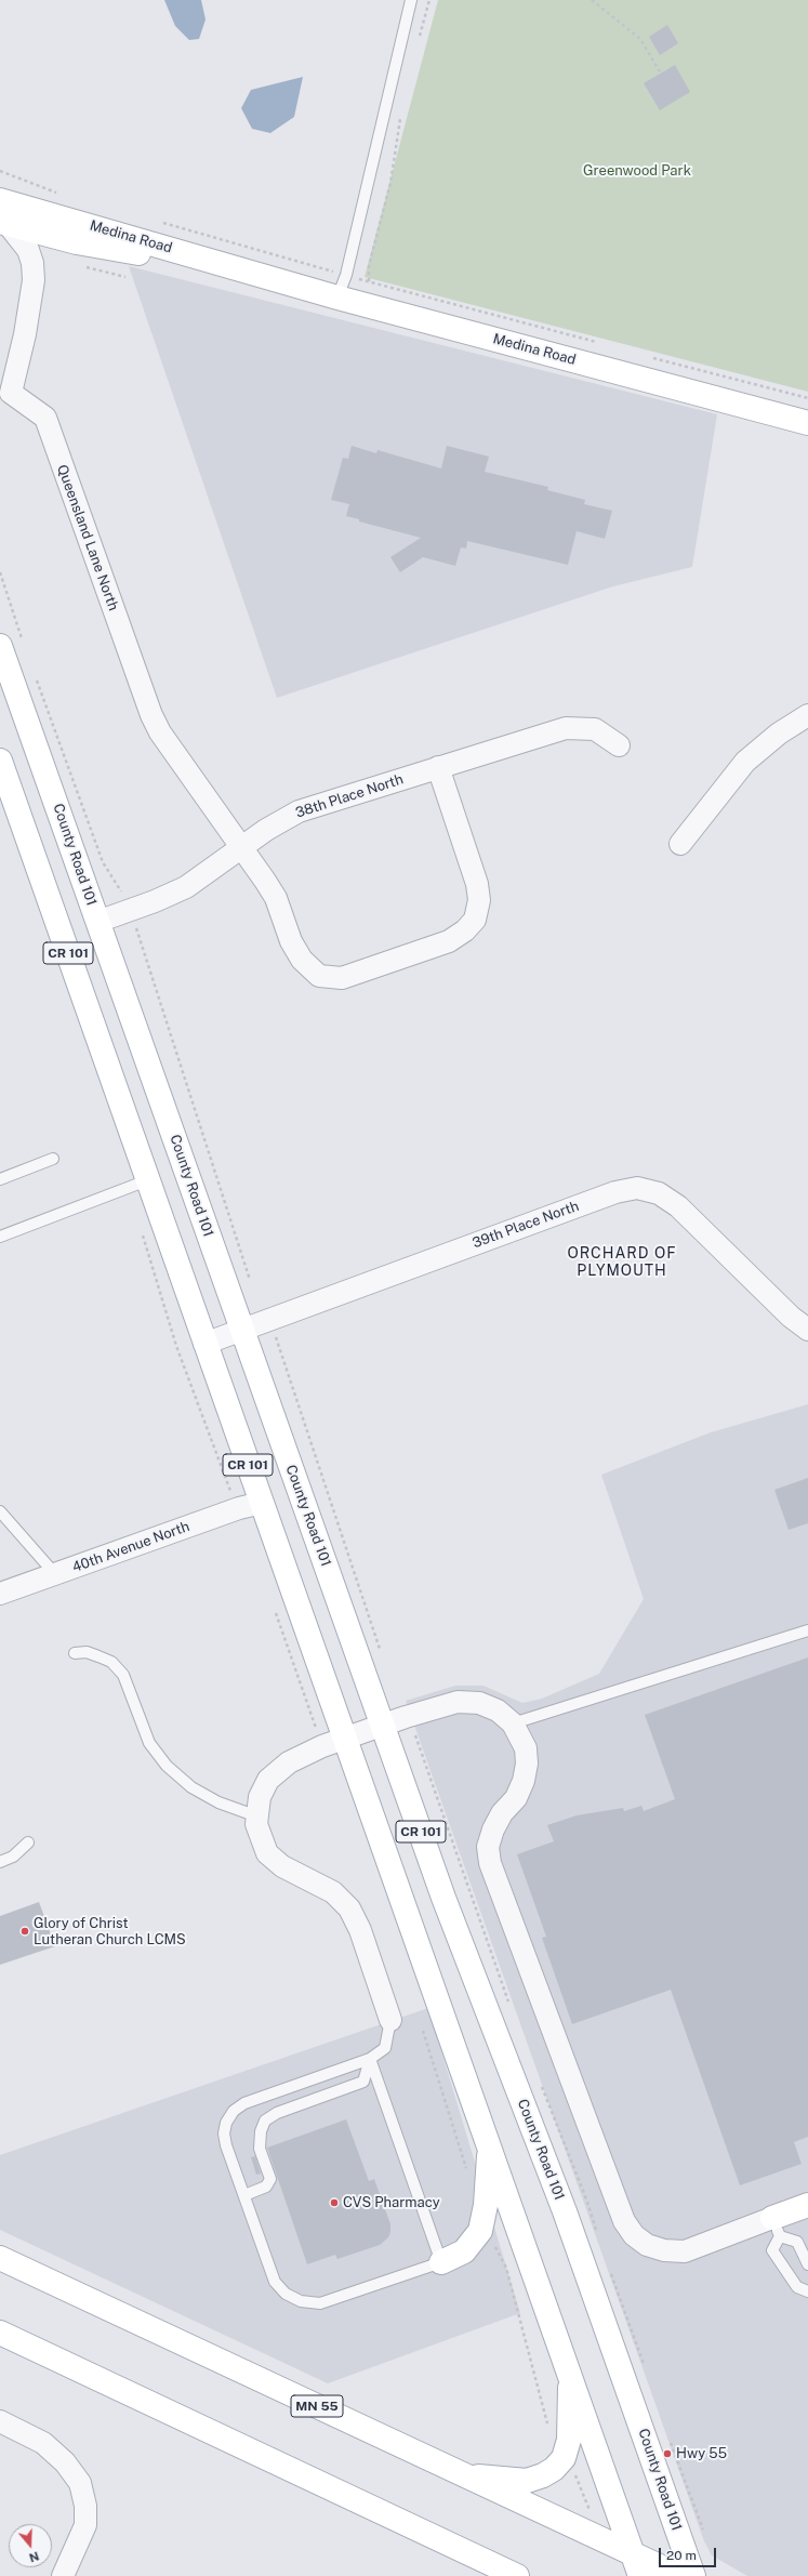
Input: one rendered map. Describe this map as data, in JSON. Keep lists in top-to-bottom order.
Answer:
{
  "streets": {
    "main road": [
      "Medina Road",
      "County Road 101",
      "CR 101",
      "MN 55"
    ],
    "street": [
      "Queensland Lane North",
      "38th Place North",
      "39th Place North",
      "40th Avenue North"
    ]
  },
  "crossings": [
    ["Medina Road", "Queensland Lane North"],
    ["Queensland Lane North", "38th Place North"],
    ["38th Place North", "County Road 101"],
    ["County Road 101", "39th Place North"],
    ["CR 101", "39th Place North"],
    ["CR 101", "40th Avenue North"],
    ["CR 101", "MN 55"]
  ],
  "districts": ["ORCHARD OF PLYMOUTH"],
  "parks": ["Greenwood Park"],
  "places": ["Glory of Christ Lutheran Church LCMS", "CVS Pharmacy", "Hwy 55"],
  "scale_bar": "20 m",
  "north": "bottom"
}
